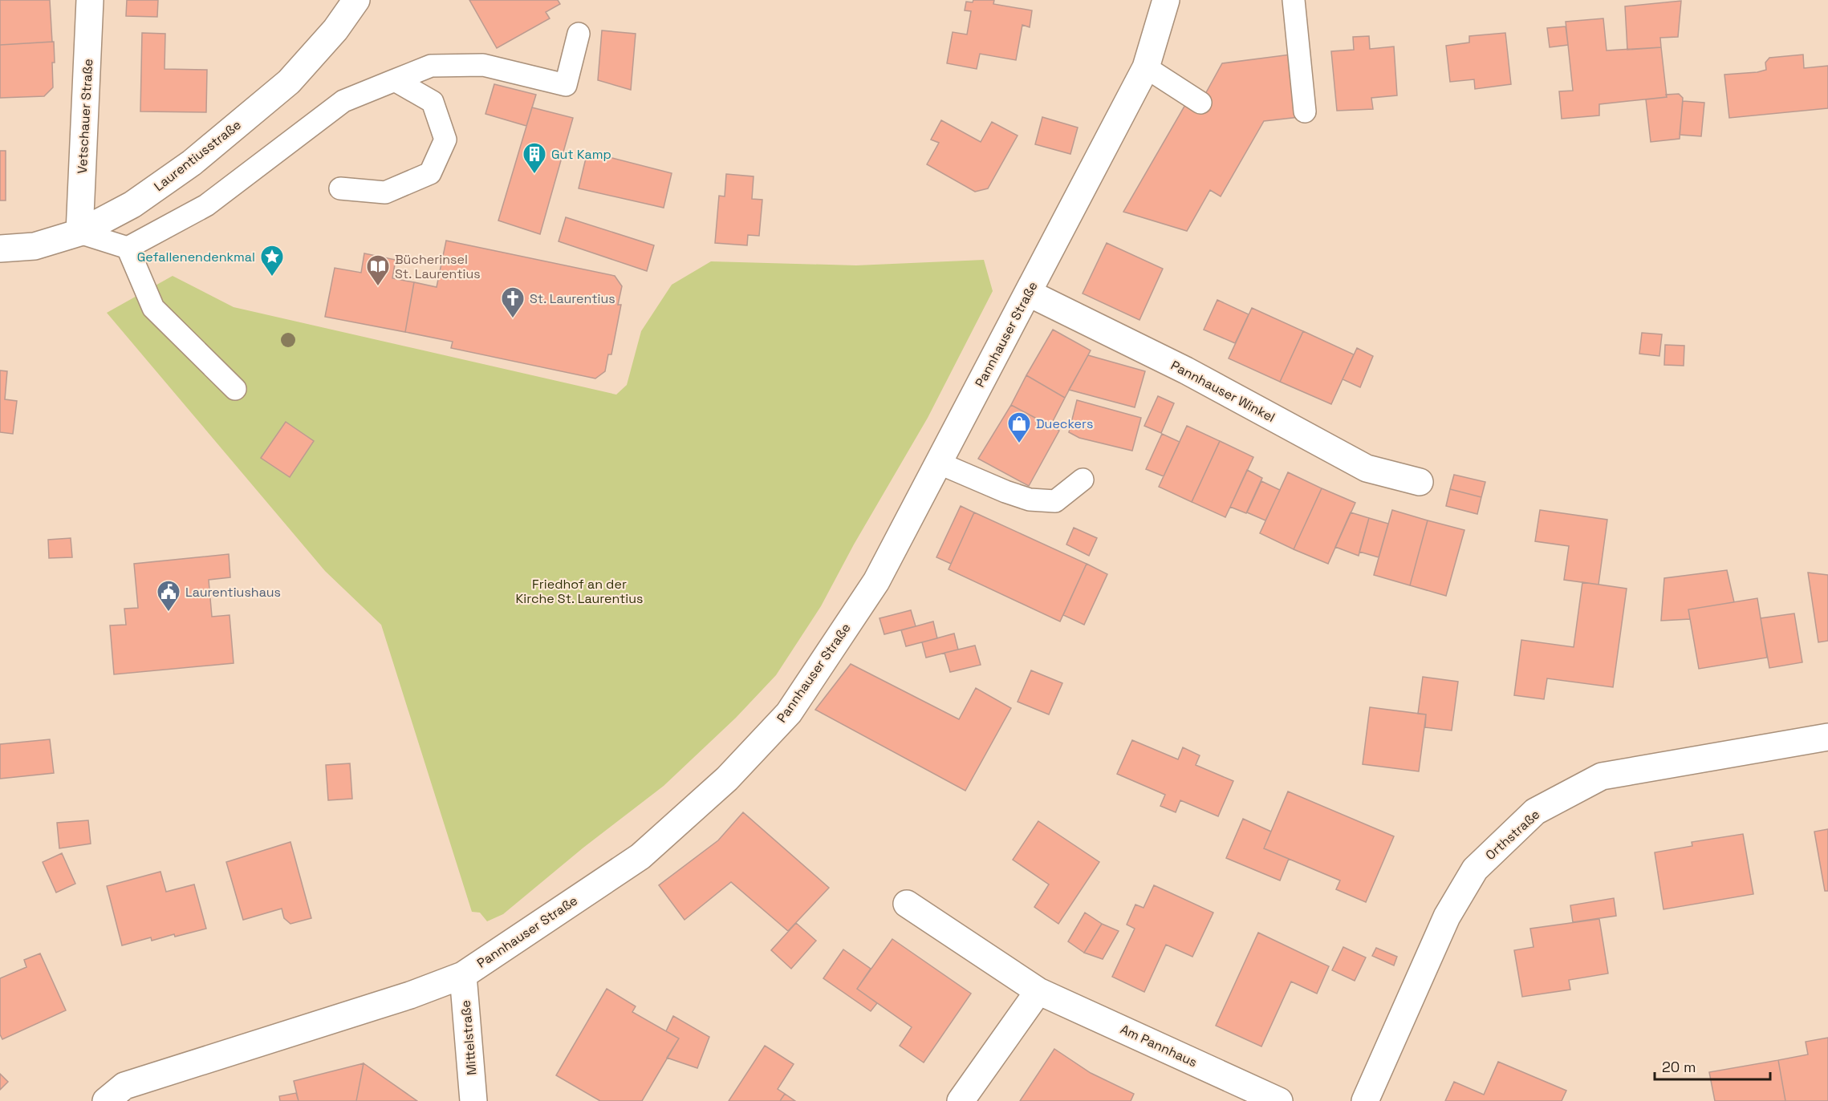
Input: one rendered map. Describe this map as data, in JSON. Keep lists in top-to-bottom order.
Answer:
{
  "streets": {
    "street": [
      "Vetschauer Straße",
      "Laurentiusstraße",
      "Pannhauser Straße",
      "Pannhauser Winkel",
      "Orthstraße",
      "Mittelstraße",
      "Am Pannhaus"
    ]
  },
  "crossings": [
    ["Vetschauer Straße", "Laurentiusstraße"],
    ["Pannhauser Straße", "Pannhauser Winkel"],
    ["Pannhauser Straße", "Mittelstraße"]
  ],
  "parks": ["Friedhof an der Kirche St. Laurentius"],
  "places": {
    "building": ["Gut Kamp"],
    "place": ["Gefallenendenkmal"],
    "library": ["Bücherinsel St. Laurentius"],
    "church": ["St. Laurentius"],
    "shop": ["Dueckers"],
    "public building": ["Laurentiushaus"]
  },
  "scale_bar": "20 m"
}
